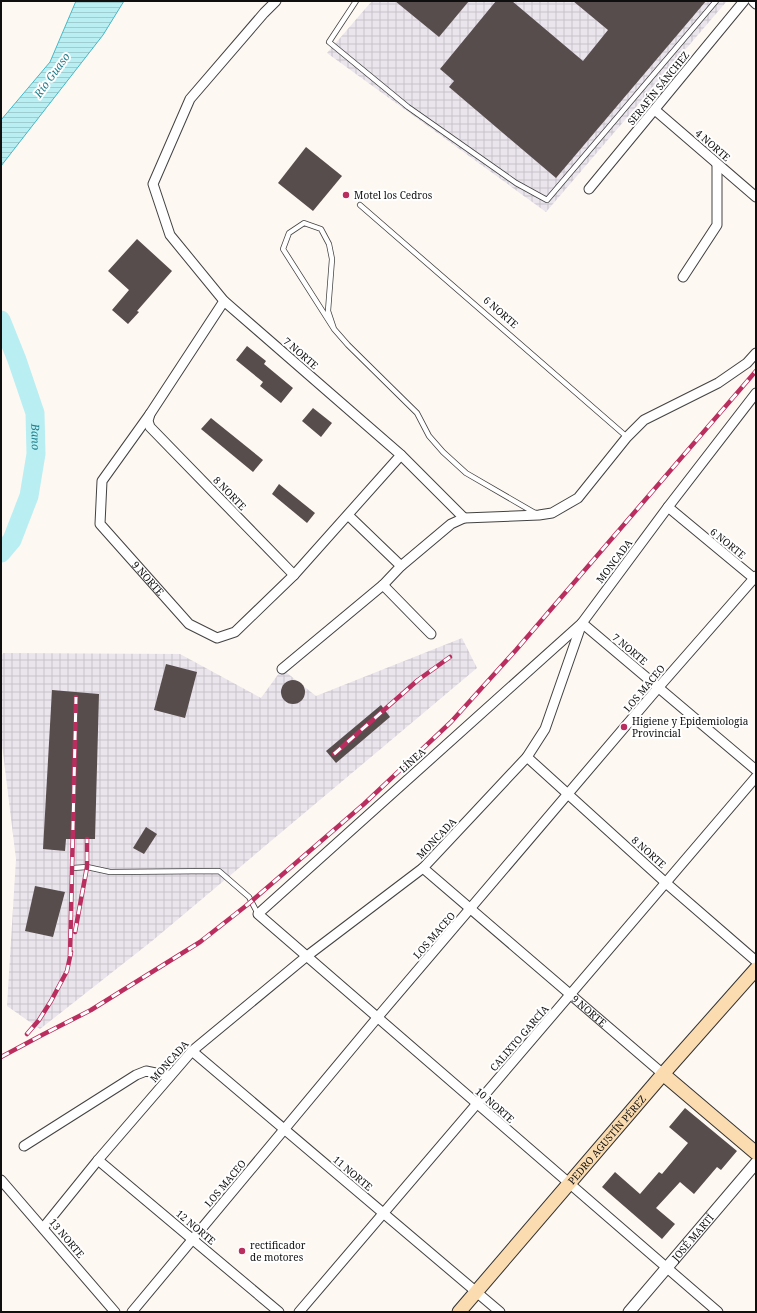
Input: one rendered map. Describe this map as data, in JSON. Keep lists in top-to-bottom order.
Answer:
{
  "streets": {
    "main road": ["9 NORTE", "PEDRO AGUSTÍN PÉREZ"],
    "street": [
      "SERAFÍN SÁNCHEZ",
      "4 NORTE",
      "6 NORTE",
      "7 NORTE",
      "8 NORTE",
      "MONCADA",
      "LOS MACEO",
      "LÍNEA",
      "CALIXTO GARCÍA",
      "10 NORTE",
      "11 NORTE",
      "12 NORTE",
      "13 NORTE",
      "JOSÉ MARTÍ"
    ]
  },
  "crossings": [
    ["SERAFÍN SÁNCHEZ", "4 NORTE"],
    ["6 NORTE", "MONCADA"],
    ["6 NORTE", "LOS MACEO"],
    ["7 NORTE", "MONCADA"],
    ["7 NORTE", "9 NORTE"],
    ["7 NORTE", "LOS MACEO"],
    ["7 NORTE", "LÍNEA"],
    ["8 NORTE", "MONCADA"],
    ["8 NORTE", "9 NORTE"],
    ["8 NORTE", "LOS MACEO"],
    ["8 NORTE", "CALIXTO GARCÍA"],
    ["MONCADA", "9 NORTE"],
    ["MONCADA", "LÍNEA"],
    ["MONCADA", "10 NORTE"],
    ["MONCADA", "11 NORTE"],
    ["MONCADA", "12 NORTE"],
    ["MONCADA", "13 NORTE"],
    ["9 NORTE", "LOS MACEO"],
    ["9 NORTE", "CALIXTO GARCÍA"],
    ["9 NORTE", "PEDRO AGUSTÍN PÉREZ"],
    ["LOS MACEO", "10 NORTE"],
    ["LOS MACEO", "11 NORTE"],
    ["LOS MACEO", "12 NORTE"],
    ["LÍNEA", "10 NORTE"],
    ["CALIXTO GARCÍA", "10 NORTE"],
    ["CALIXTO GARCÍA", "11 NORTE"],
    ["10 NORTE", "PEDRO AGUSTÍN PÉREZ"],
    ["10 NORTE", "JOSÉ MARTÍ"],
    ["PEDRO AGUSTÍN PÉREZ", "11 NORTE"]
  ],
  "water": ["Río Guaso", "Bano"],
  "places": ["Motel los Cedros", "Higiene y Epidemiologia Provincial", "rectificador de motores"]
}
